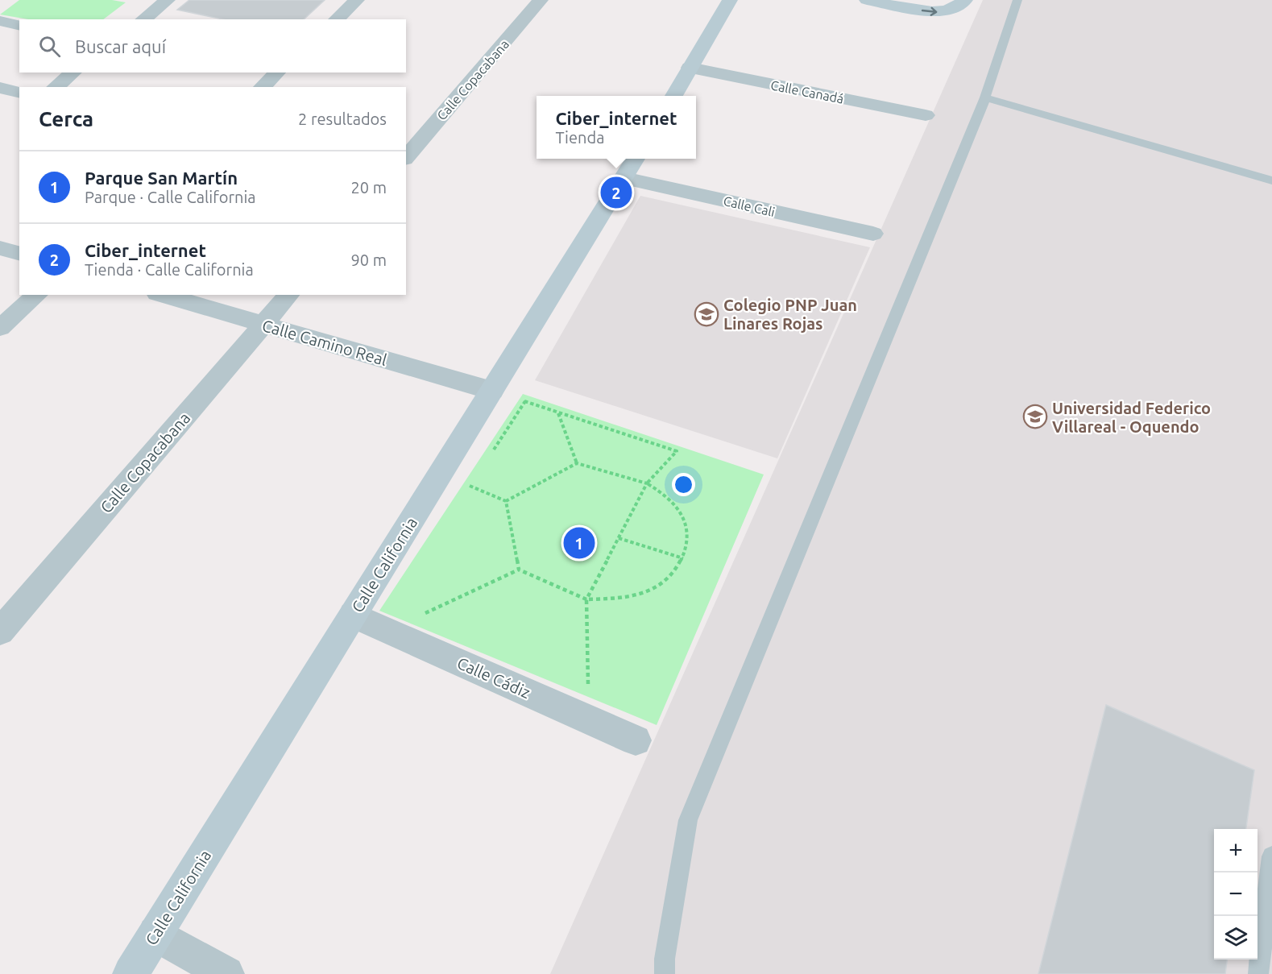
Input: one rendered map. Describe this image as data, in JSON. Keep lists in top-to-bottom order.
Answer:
{
  "streets": {
    "street": [
      "Calle Copacabana",
      "Calle Canadá",
      "Calle Cali",
      "Calle Camino Real",
      "Calle California",
      "Calle Cádiz"
    ]
  },
  "crossings": [
    ["Calle Copacabana", "Calle Camino Real"],
    ["Calle Cali", "Calle California"],
    ["Calle Camino Real", "Calle California"],
    ["Calle California", "Calle Cádiz"]
  ],
  "places": {
    "school or university": ["Colegio PNP Juan Linares Rojas", "Universidad Federico Villareal - Oquendo"]
  },
  "page": {
    "search": "Buscar aquí",
    "heading": ["Cerca", "2 resultados"],
    "popup": ["Ciber_internet", "Tienda"],
    "list": [
      {
        "mark": "1",
        "name": "Parque San Martín",
        "note": "Parque · Calle California",
        "value": "20 m"
      },
      {
        "mark": "2",
        "name": "Ciber_internet",
        "note": "Tienda · Calle California",
        "value": "90 m"
      }
    ],
    "pins": ["2", "1"],
    "map_buttons": ["+", "−"]
  }
}
